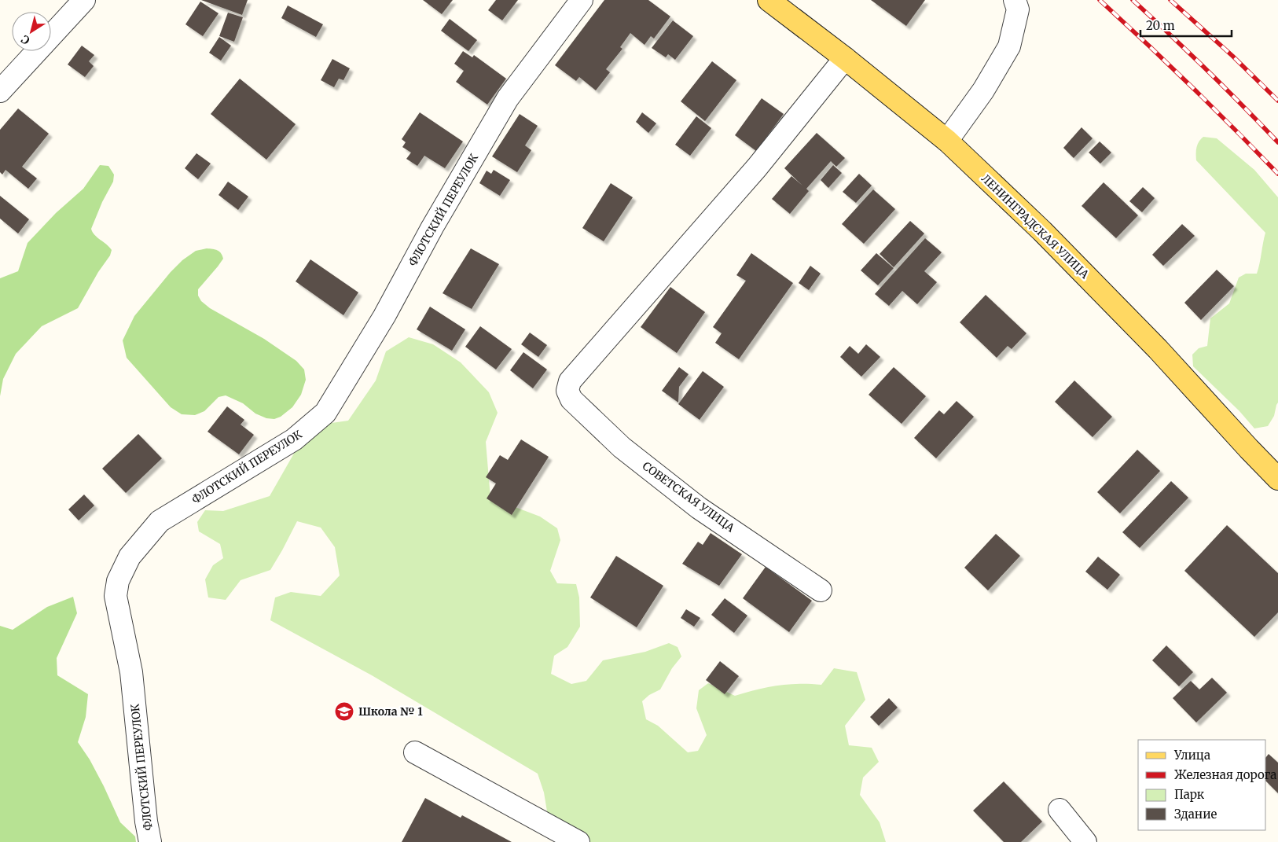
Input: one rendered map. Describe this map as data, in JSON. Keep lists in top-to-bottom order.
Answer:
{
  "streets": {
    "main road": ["ЛЕНИНГРАДСКАЯ УЛИЦА"],
    "street": ["ФЛОТСКИЙ ПЕРЕУЛОК", "СОВЕТСКАЯ УЛИЦА"]
  },
  "crossings": [
    ["ЛЕНИНГРАДСКАЯ УЛИЦА", "СОВЕТСКАЯ УЛИЦА"]
  ],
  "places": {
    "school or university": ["Школа № 1"]
  },
  "legend": [
    "Улица",
    "Железная дорога",
    "Парк",
    "Здание"
  ],
  "scale_bar": "20 m",
  "north": "bottom left"
}
